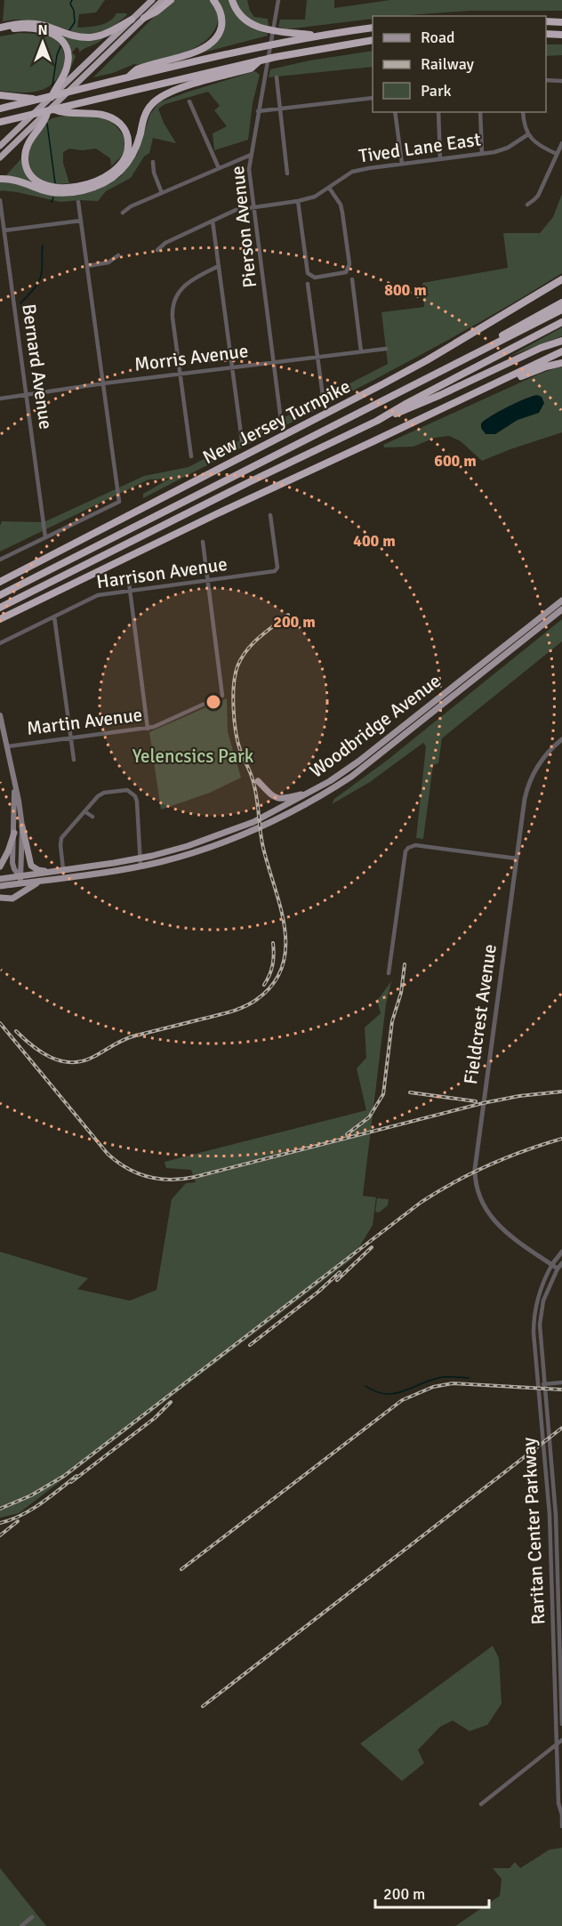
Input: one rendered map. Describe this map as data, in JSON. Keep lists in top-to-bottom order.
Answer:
{
  "streets": {
    "highway": ["New Jersey Turnpike"],
    "main road": ["Woodbridge Avenue"],
    "street": [
      "Tived Lane East",
      "Pierson Avenue",
      "Morris Avenue",
      "Bernard Avenue",
      "Harrison Avenue",
      "Martin Avenue",
      "Fieldcrest Avenue",
      "Raritan Center Parkway"
    ]
  },
  "crossings": [
    ["Tived Lane East", "Pierson Avenue"],
    ["Pierson Avenue", "Morris Avenue"],
    ["Morris Avenue", "Bernard Avenue"],
    ["Harrison Avenue", "Martin Avenue"],
    ["Fieldcrest Avenue", "Raritan Center Parkway"]
  ],
  "parks": ["Yelencsics Park"],
  "legend": ["Road", "Railway", "Park"],
  "scale_bar": "200 m",
  "north": "top",
  "rings": [
    "800 m",
    "600 m",
    "400 m",
    "200 m"
  ]
}
